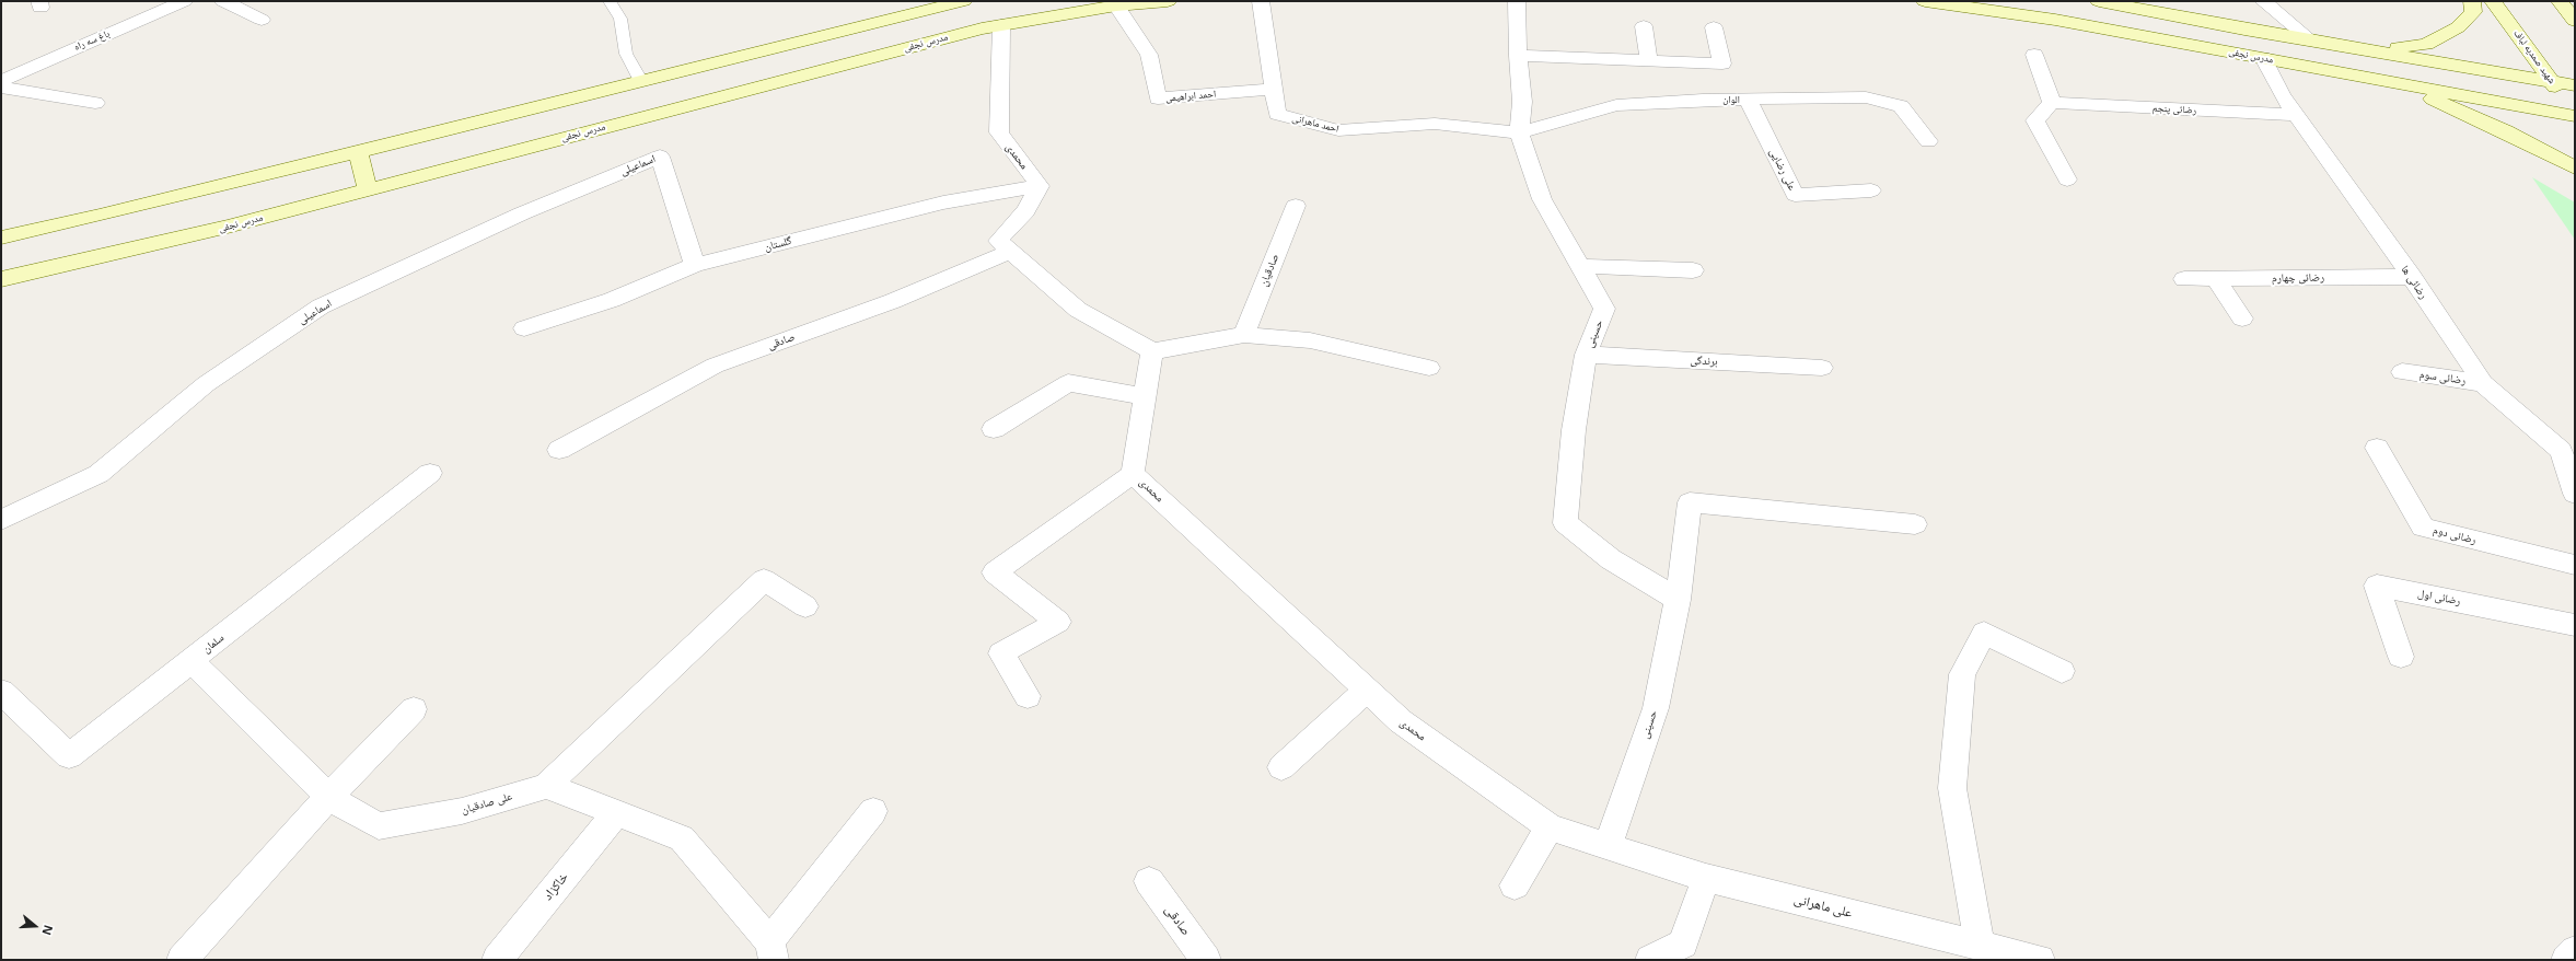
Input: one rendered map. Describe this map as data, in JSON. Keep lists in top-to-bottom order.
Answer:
{
  "streets": {
    "main road": ["مدرس نجفی", "شهید صمدیه لباف"],
    "street": [
      "باغ سه راه",
      "احمد ابراهیمی",
      "الوان",
      "رضائی پنجم",
      "احمد ماهرانی",
      "محمدی",
      "اسماعیلی",
      "علی رضایی",
      "گلستان",
      "صادقیان",
      "رضائی چهارم",
      "رضائی ها",
      "حسینی",
      "صادقی",
      "برندگی",
      "رضائی سوم",
      "رضائی دوم",
      "رضائی اول",
      "سلمان",
      "علی صادقیان",
      "خاکزاد",
      "علی ماهرانی"
    ]
  },
  "crossings": [
    ["مدرس نجفی", "شهید صمدیه لباف"],
    ["مدرس نجفی", "احمد ابراهیمی"],
    ["مدرس نجفی", "محمدی"],
    ["مدرس نجفی", "رضائی ها"],
    ["احمد ابراهیمی", "احمد ماهرانی"],
    ["الوان", "احمد ماهرانی"],
    ["الوان", "علی رضایی"],
    ["الوان", "حسینی"],
    ["رضائی پنجم", "رضائی ها"],
    ["احمد ماهرانی", "حسینی"],
    ["محمدی", "گلستان"],
    ["محمدی", "حسینی"],
    ["محمدی", "علی ماهرانی"],
    ["اسماعیلی", "گلستان"],
    ["رضائی چهارم", "رضائی ها"],
    ["رضائی ها", "رضائی سوم"],
    ["حسینی", "برندگی"],
    ["حسینی", "علی ماهرانی"],
    ["سلمان", "علی صادقیان"]
  ],
  "north": "right"
}
